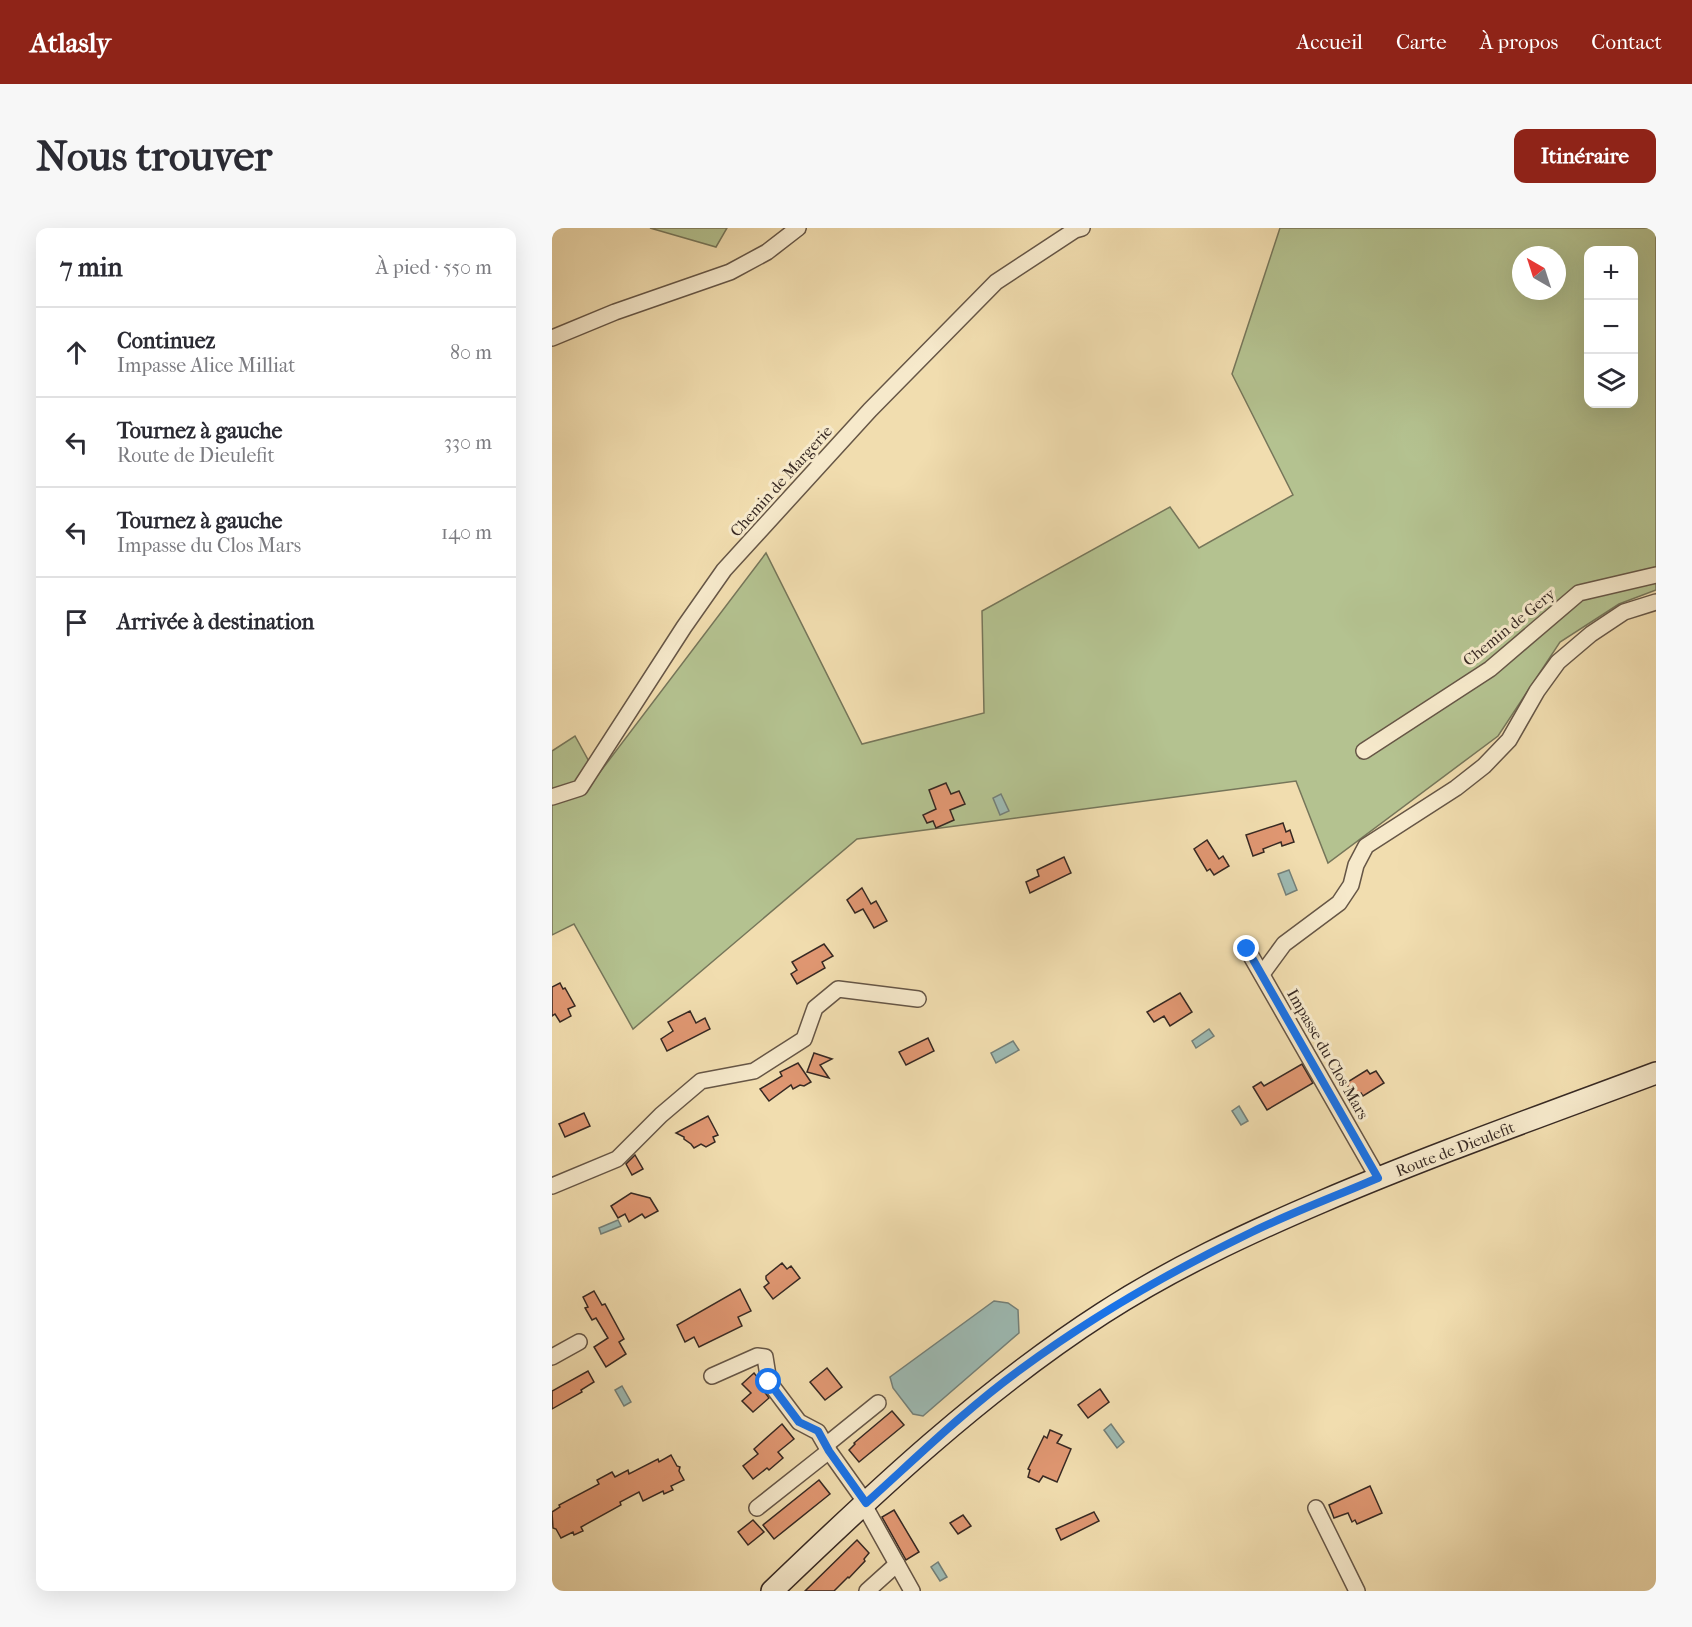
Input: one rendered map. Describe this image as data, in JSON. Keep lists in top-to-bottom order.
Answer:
{
  "streets": {
    "main road": ["Route de Dieulefit"],
    "street": ["Chemin de Margerie", "Chemin de Gery", "Impasse du Clos Mars"]
  },
  "crossings": [
    ["Impasse du Clos Mars", "Route de Dieulefit"]
  ],
  "north": "top left",
  "page": {
    "header": "Atlasly",
    "nav": [
      "Accueil",
      "Carte",
      "À propos",
      "Contact"
    ],
    "buttons": "Itinéraire",
    "title": "Nous trouver",
    "heading": ["7 min", "À pied · 550 m"],
    "map_buttons": ["+", "−"],
    "list": [
      ["Continuez", "Impasse Alice Milliat", "80 m"],
      ["Tournez à gauche", "Route de Dieulefit", "330 m"],
      ["Tournez à gauche", "Impasse du Clos Mars", "140 m"],
      "Arrivée à destination"
    ]
  }
}
